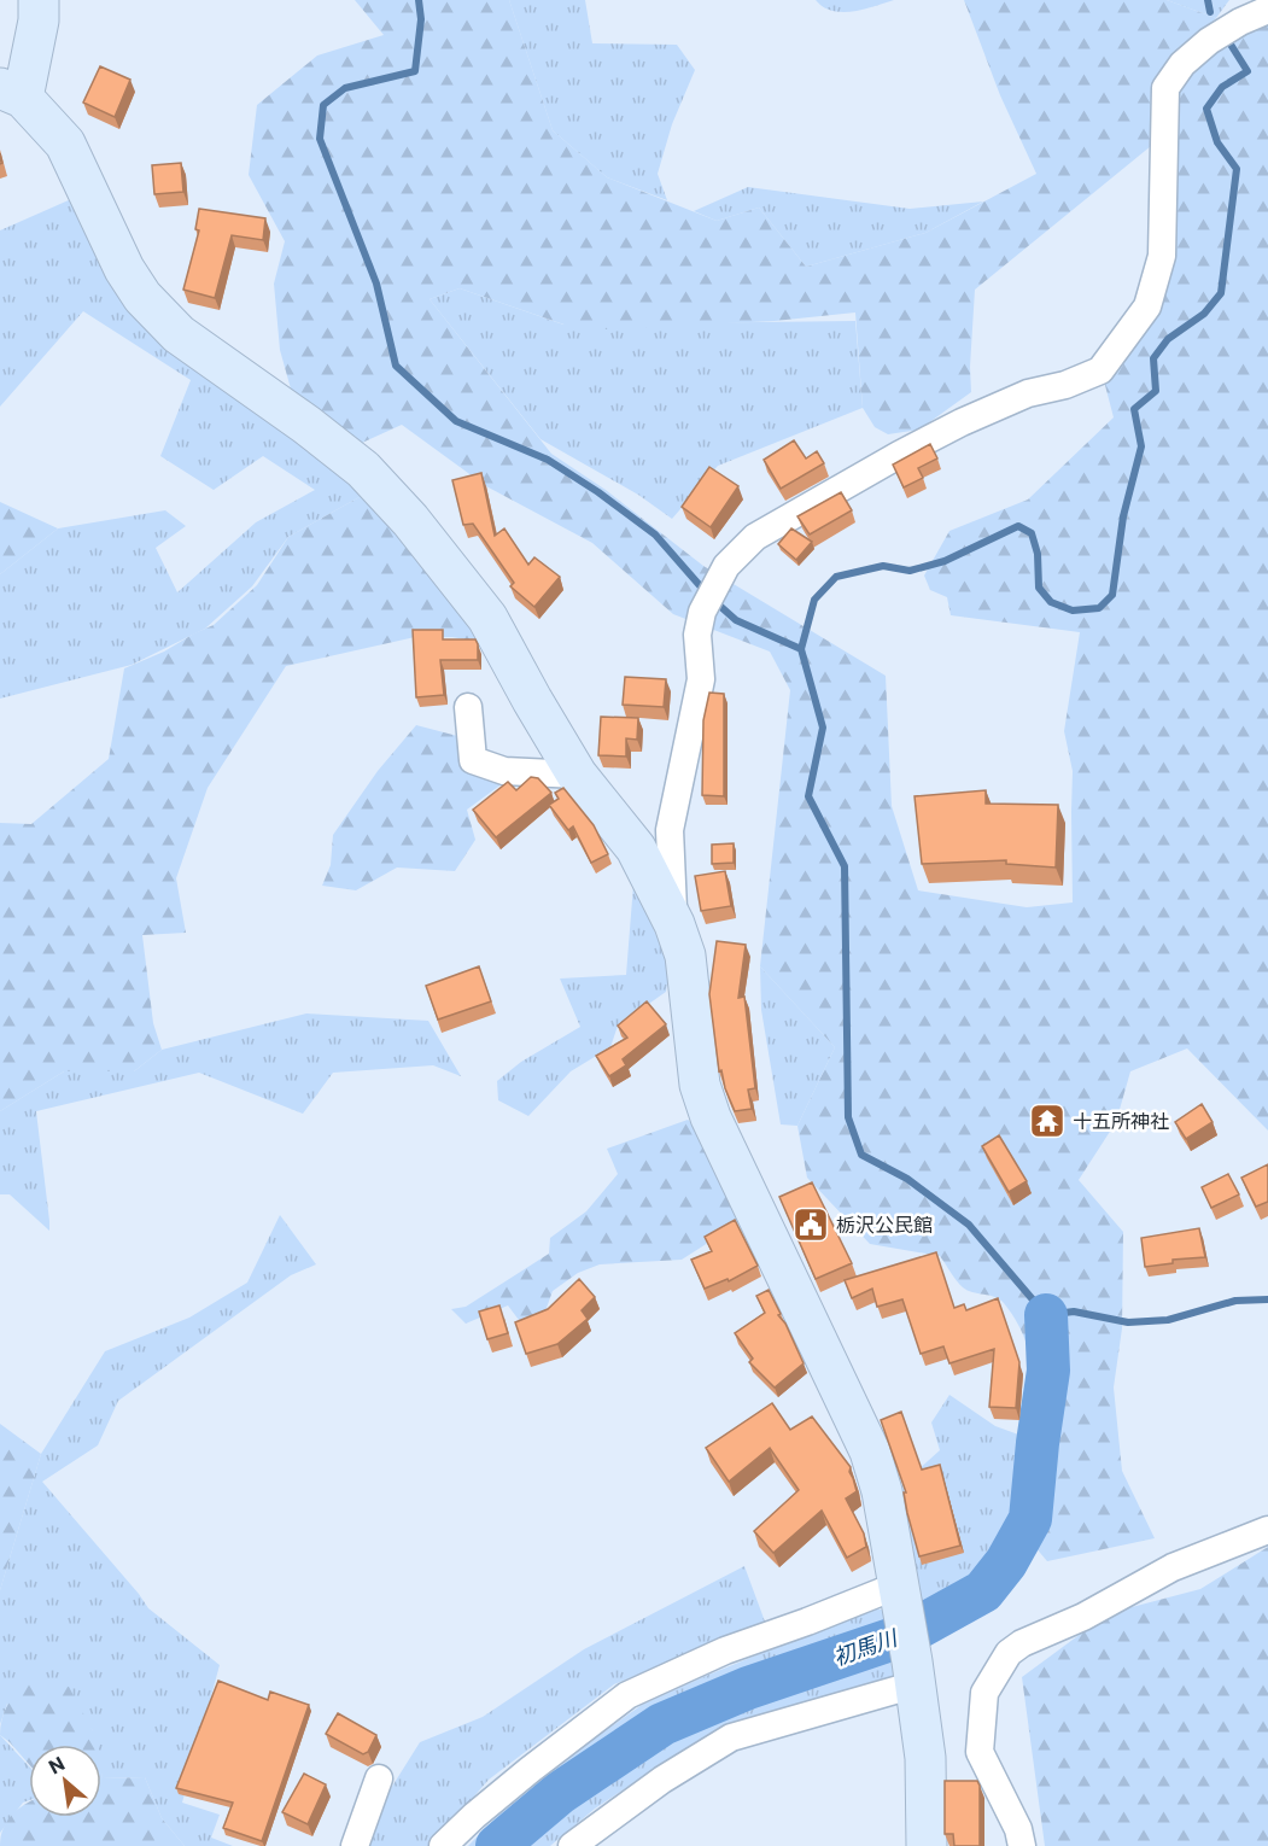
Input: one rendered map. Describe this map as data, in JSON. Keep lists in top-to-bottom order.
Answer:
{
  "water": ["初馬川"],
  "places": {
    "temple": ["十五所神社"],
    "public building": ["栃沢公民館"]
  },
  "north": "top left"
}
